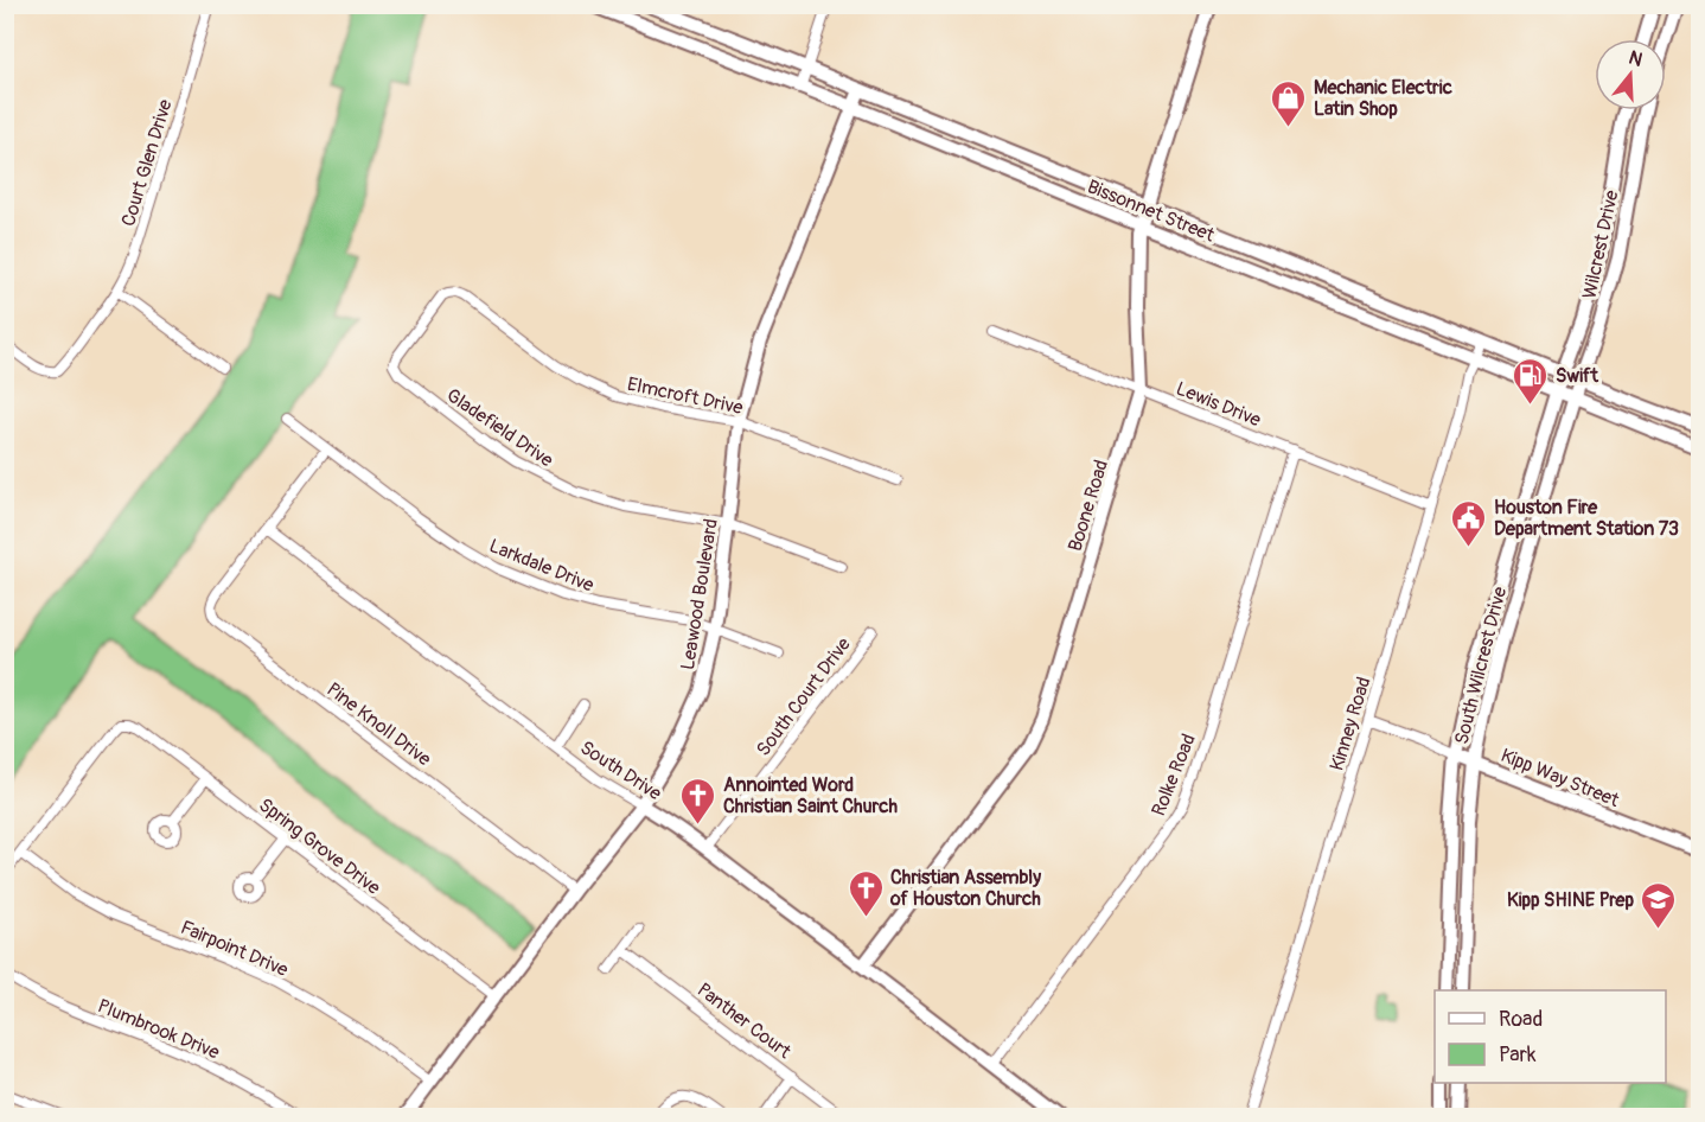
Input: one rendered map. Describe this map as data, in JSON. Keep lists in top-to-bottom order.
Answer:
{
  "streets": {
    "main road": [
      "Bissonnet Street",
      "Wilcrest Drive",
      "Boone Road",
      "Leawood Boulevard",
      "South Wilcrest Drive",
      "South Drive",
      "Kipp Way Street"
    ],
    "street": [
      "Court Glen Drive",
      "Elmcroft Drive",
      "Lewis Drive",
      "Gladefield Drive",
      "Larkdale Drive",
      "South Court Drive",
      "Pine Knoll Drive",
      "Kinney Road",
      "Rolke Road",
      "Spring Grove Drive",
      "Fairpoint Drive",
      "Panther Court",
      "Plumbrook Drive"
    ]
  },
  "crossings": [
    ["Bissonnet Street", "Wilcrest Drive"],
    ["Bissonnet Street", "Boone Road"],
    ["Bissonnet Street", "Leawood Boulevard"],
    ["Bissonnet Street", "South Wilcrest Drive"],
    ["Bissonnet Street", "Kinney Road"],
    ["Wilcrest Drive", "South Wilcrest Drive"],
    ["Elmcroft Drive", "Gladefield Drive"],
    ["Elmcroft Drive", "Leawood Boulevard"],
    ["Lewis Drive", "Boone Road"],
    ["Lewis Drive", "Kinney Road"],
    ["Lewis Drive", "Rolke Road"],
    ["Gladefield Drive", "Leawood Boulevard"],
    ["Boone Road", "South Drive"],
    ["Larkdale Drive", "Leawood Boulevard"],
    ["Larkdale Drive", "Pine Knoll Drive"],
    ["Leawood Boulevard", "Pine Knoll Drive"],
    ["Leawood Boulevard", "South Drive"],
    ["Leawood Boulevard", "Spring Grove Drive"],
    ["Leawood Boulevard", "Fairpoint Drive"],
    ["South Wilcrest Drive", "Kipp Way Street"],
    ["South Court Drive", "South Drive"],
    ["Pine Knoll Drive", "South Drive"],
    ["Kinney Road", "Kipp Way Street"],
    ["South Drive", "Rolke Road"],
    ["Spring Grove Drive", "Fairpoint Drive"]
  ],
  "places": {
    "shop": ["Mechanic Electric Latin Shop"],
    "fuel station": ["Swift"],
    "public building": ["Houston Fire Department Station 73"],
    "church": ["Annointed Word Christian Saint Church", "Christian Assembly of Houston Church"],
    "school or university": ["Kipp SHINE Prep"]
  },
  "legend": ["Road", "Park"],
  "north": "top"
}
